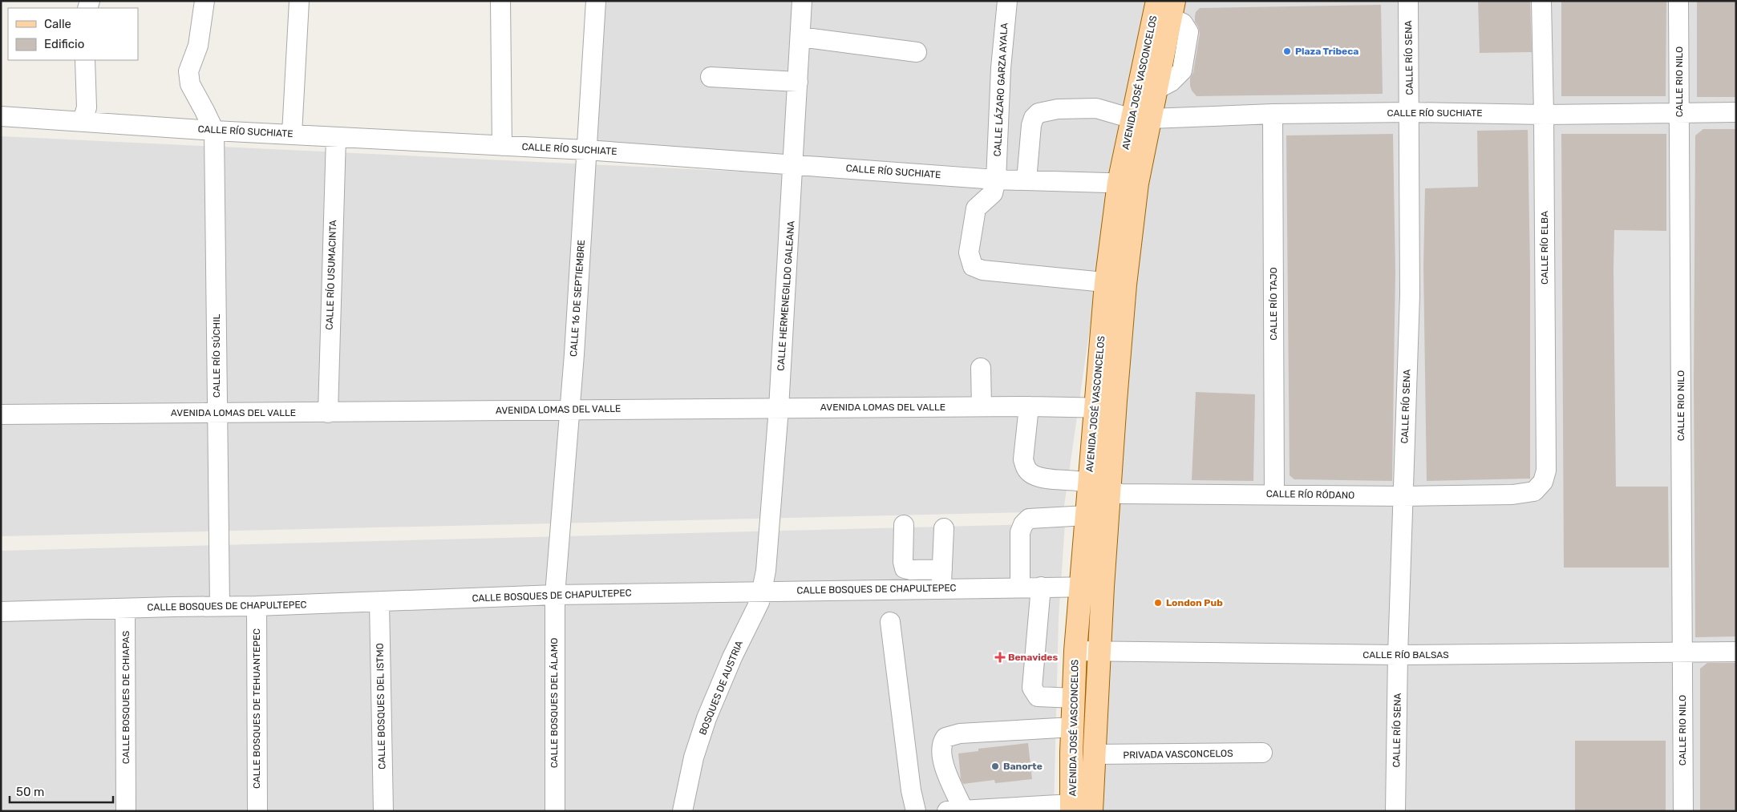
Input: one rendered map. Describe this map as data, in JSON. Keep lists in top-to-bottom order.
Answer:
{
  "streets": {
    "main road": ["AVENIDA JOSÉ VASCONCELOS"],
    "street": [
      "CALLE RÍO SENA",
      "CALLE RIO NILO",
      "CALLE LÁZARO GARZA AYALA",
      "CALLE RÍO SUCHIATE",
      "CALLE RÍO ELBA",
      "CALLE RÍO USUMACINTA",
      "CALLE HERMENEGILDO GALEANA",
      "CALLE 16 DE SEPTIEMBRE",
      "CALLE RÍO TAJO",
      "CALLE RÍO SÚCHIL",
      "AVENIDA LOMAS DEL VALLE",
      "CALLE RÍO RÓDANO",
      "CALLE BOSQUES DE CHAPULTEPEC",
      "CALLE RÍO BALSAS",
      "BOSQUES DE AUSTRIA",
      "CALLE BOSQUES DE CHIAPAS",
      "CALLE BOSQUES DEL ÁLAMO",
      "CALLE BOSQUES DEL ISTMO",
      "CALLE BOSQUES DE TEHUANTEPEC",
      "PRIVADA VASCONCELOS"
    ]
  },
  "crossings": [
    ["CALLE RÍO SENA", "CALLE RÍO SUCHIATE"],
    ["CALLE RÍO SENA", "CALLE RÍO RÓDANO"],
    ["CALLE RÍO SENA", "CALLE RÍO BALSAS"],
    ["CALLE RIO NILO", "CALLE RÍO SUCHIATE"],
    ["CALLE RIO NILO", "CALLE RÍO BALSAS"],
    ["AVENIDA JOSÉ VASCONCELOS", "CALLE RÍO SUCHIATE"],
    ["AVENIDA JOSÉ VASCONCELOS", "AVENIDA LOMAS DEL VALLE"],
    ["AVENIDA JOSÉ VASCONCELOS", "CALLE RÍO RÓDANO"],
    ["AVENIDA JOSÉ VASCONCELOS", "CALLE BOSQUES DE CHAPULTEPEC"],
    ["AVENIDA JOSÉ VASCONCELOS", "CALLE RÍO BALSAS"],
    ["AVENIDA JOSÉ VASCONCELOS", "PRIVADA VASCONCELOS"],
    ["CALLE LÁZARO GARZA AYALA", "CALLE RÍO SUCHIATE"],
    ["CALLE RÍO SUCHIATE", "CALLE RÍO ELBA"],
    ["CALLE RÍO SUCHIATE", "CALLE RÍO USUMACINTA"],
    ["CALLE RÍO SUCHIATE", "CALLE HERMENEGILDO GALEANA"],
    ["CALLE RÍO SUCHIATE", "CALLE 16 DE SEPTIEMBRE"],
    ["CALLE RÍO SUCHIATE", "CALLE RÍO TAJO"],
    ["CALLE RÍO SUCHIATE", "CALLE RÍO SÚCHIL"],
    ["CALLE RÍO ELBA", "CALLE RÍO RÓDANO"],
    ["CALLE RÍO USUMACINTA", "AVENIDA LOMAS DEL VALLE"],
    ["CALLE HERMENEGILDO GALEANA", "AVENIDA LOMAS DEL VALLE"],
    ["CALLE HERMENEGILDO GALEANA", "CALLE BOSQUES DE CHAPULTEPEC"],
    ["CALLE HERMENEGILDO GALEANA", "BOSQUES DE AUSTRIA"],
    ["CALLE 16 DE SEPTIEMBRE", "AVENIDA LOMAS DEL VALLE"],
    ["CALLE 16 DE SEPTIEMBRE", "CALLE BOSQUES DE CHAPULTEPEC"],
    ["CALLE 16 DE SEPTIEMBRE", "CALLE BOSQUES DEL ÁLAMO"],
    ["CALLE RÍO TAJO", "CALLE RÍO RÓDANO"],
    ["CALLE RÍO SÚCHIL", "AVENIDA LOMAS DEL VALLE"],
    ["CALLE RÍO SÚCHIL", "CALLE BOSQUES DE CHAPULTEPEC"],
    ["AVENIDA LOMAS DEL VALLE", "CALLE RÍO RÓDANO"],
    ["CALLE BOSQUES DE CHAPULTEPEC", "BOSQUES DE AUSTRIA"],
    ["CALLE BOSQUES DE CHAPULTEPEC", "CALLE BOSQUES DE CHIAPAS"],
    ["CALLE BOSQUES DE CHAPULTEPEC", "CALLE BOSQUES DEL ÁLAMO"],
    ["CALLE BOSQUES DE CHAPULTEPEC", "CALLE BOSQUES DEL ISTMO"],
    ["CALLE BOSQUES DE CHAPULTEPEC", "CALLE BOSQUES DE TEHUANTEPEC"]
  ],
  "places": {
    "other": ["Plaza Tribeca", "London Pub", "Banorte"],
    "health": ["Benavides"]
  },
  "legend": ["Calle", "Edificio"],
  "scale_bar": "50 m"
}
